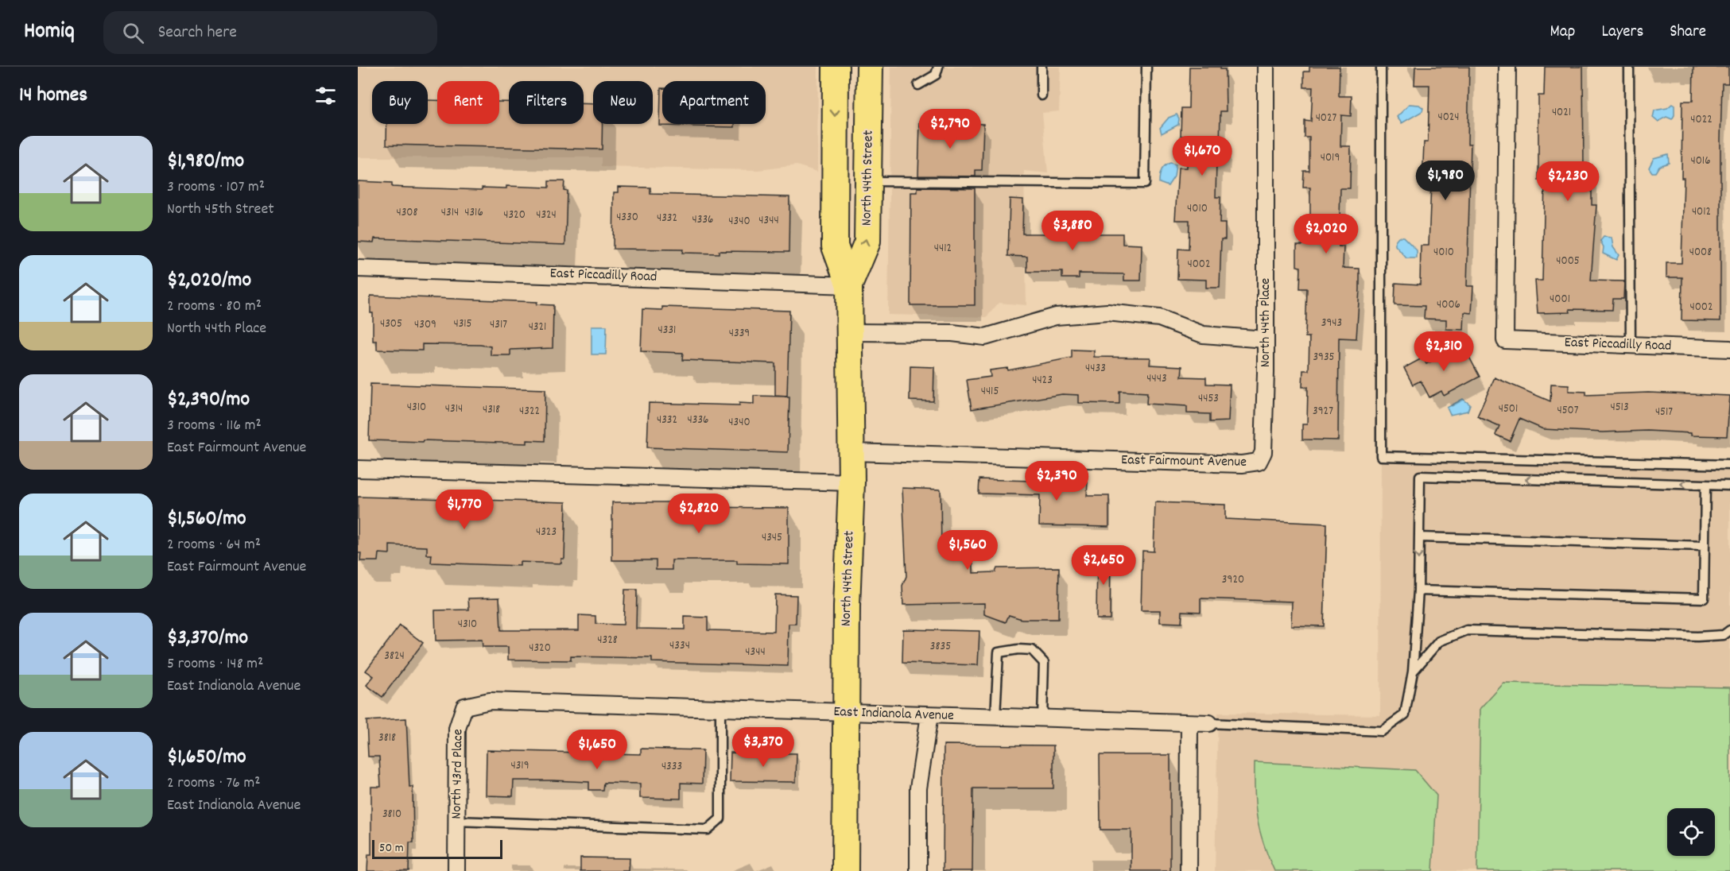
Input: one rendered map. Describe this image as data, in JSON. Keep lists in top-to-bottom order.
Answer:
{
  "streets": {
    "main road": ["North 44th Street"],
    "street": [
      "East Piccadilly Road",
      "North 44th Place",
      "East Fairmount Avenue",
      "East Indianola Avenue",
      "North 43rd Place"
    ]
  },
  "crossings": [
    ["North 44th Street", "East Piccadilly Road"],
    ["North 44th Street", "East Fairmount Avenue"],
    ["North 44th Street", "East Indianola Avenue"],
    ["North 44th Place", "East Fairmount Avenue"],
    ["East Indianola Avenue", "North 43rd Place"]
  ],
  "house_numbers": [
    "4021",
    "4024",
    "4027",
    "4022",
    "4019",
    "4016",
    "4010",
    "4012",
    "4308",
    "4314",
    "4316",
    "4320",
    "4324",
    "4330",
    "4332",
    "4336",
    "4344",
    "4340",
    "4412",
    "4010",
    "4008",
    "4005",
    "4002",
    "4001",
    "4006",
    "4002",
    "3943",
    "4305",
    "4315",
    "4309",
    "4317",
    "4321",
    "4331",
    "4339",
    "3935",
    "4433",
    "4443",
    "4423",
    "4415",
    "4453",
    "4310",
    "4513",
    "4314",
    "4501",
    "4318",
    "4507",
    "4322",
    "3927",
    "4517",
    "4332",
    "4336",
    "4340",
    "4323",
    "4345",
    "3920",
    "4310",
    "4328",
    "4334",
    "3835",
    "4320",
    "4344",
    "3824",
    "3818",
    "4319",
    "4333",
    "3810"
  ],
  "scale_bar": "50 m",
  "page": {
    "header": "Homiq",
    "search": "Search here",
    "nav": ["Map", "Layers", "Share"],
    "heading": "14 homes",
    "chip": [
      "Buy",
      "Rent",
      "Filters",
      "New",
      "Apartment"
    ],
    "price": [
      "$2,790",
      "$1,670",
      "$1,980",
      "$2,230",
      "$3,880",
      "$2,020",
      "$2,310",
      "$2,390",
      "$1,770",
      "$2,820",
      "$1,560",
      "$2,650",
      "$3,370",
      "$1,650"
    ],
    "list": [
      {
        "name": "$1,980/mo",
        "note": "3 rooms · 107 m² · North 45th Street"
      },
      {
        "name": "$2,020/mo",
        "note": "2 rooms · 80 m² · North 44th Place"
      },
      {
        "name": "$2,390/mo",
        "note": "3 rooms · 116 m² · East Fairmount Avenue"
      },
      {
        "name": "$1,560/mo",
        "note": "2 rooms · 64 m² · East Fairmount Avenue"
      },
      {
        "name": "$3,370/mo",
        "note": "5 rooms · 148 m² · East Indianola Avenue"
      },
      {
        "name": "$1,650/mo",
        "note": "2 rooms · 76 m² · East Indianola Avenue"
      }
    ],
    "scale": "50 m"
  }
}
